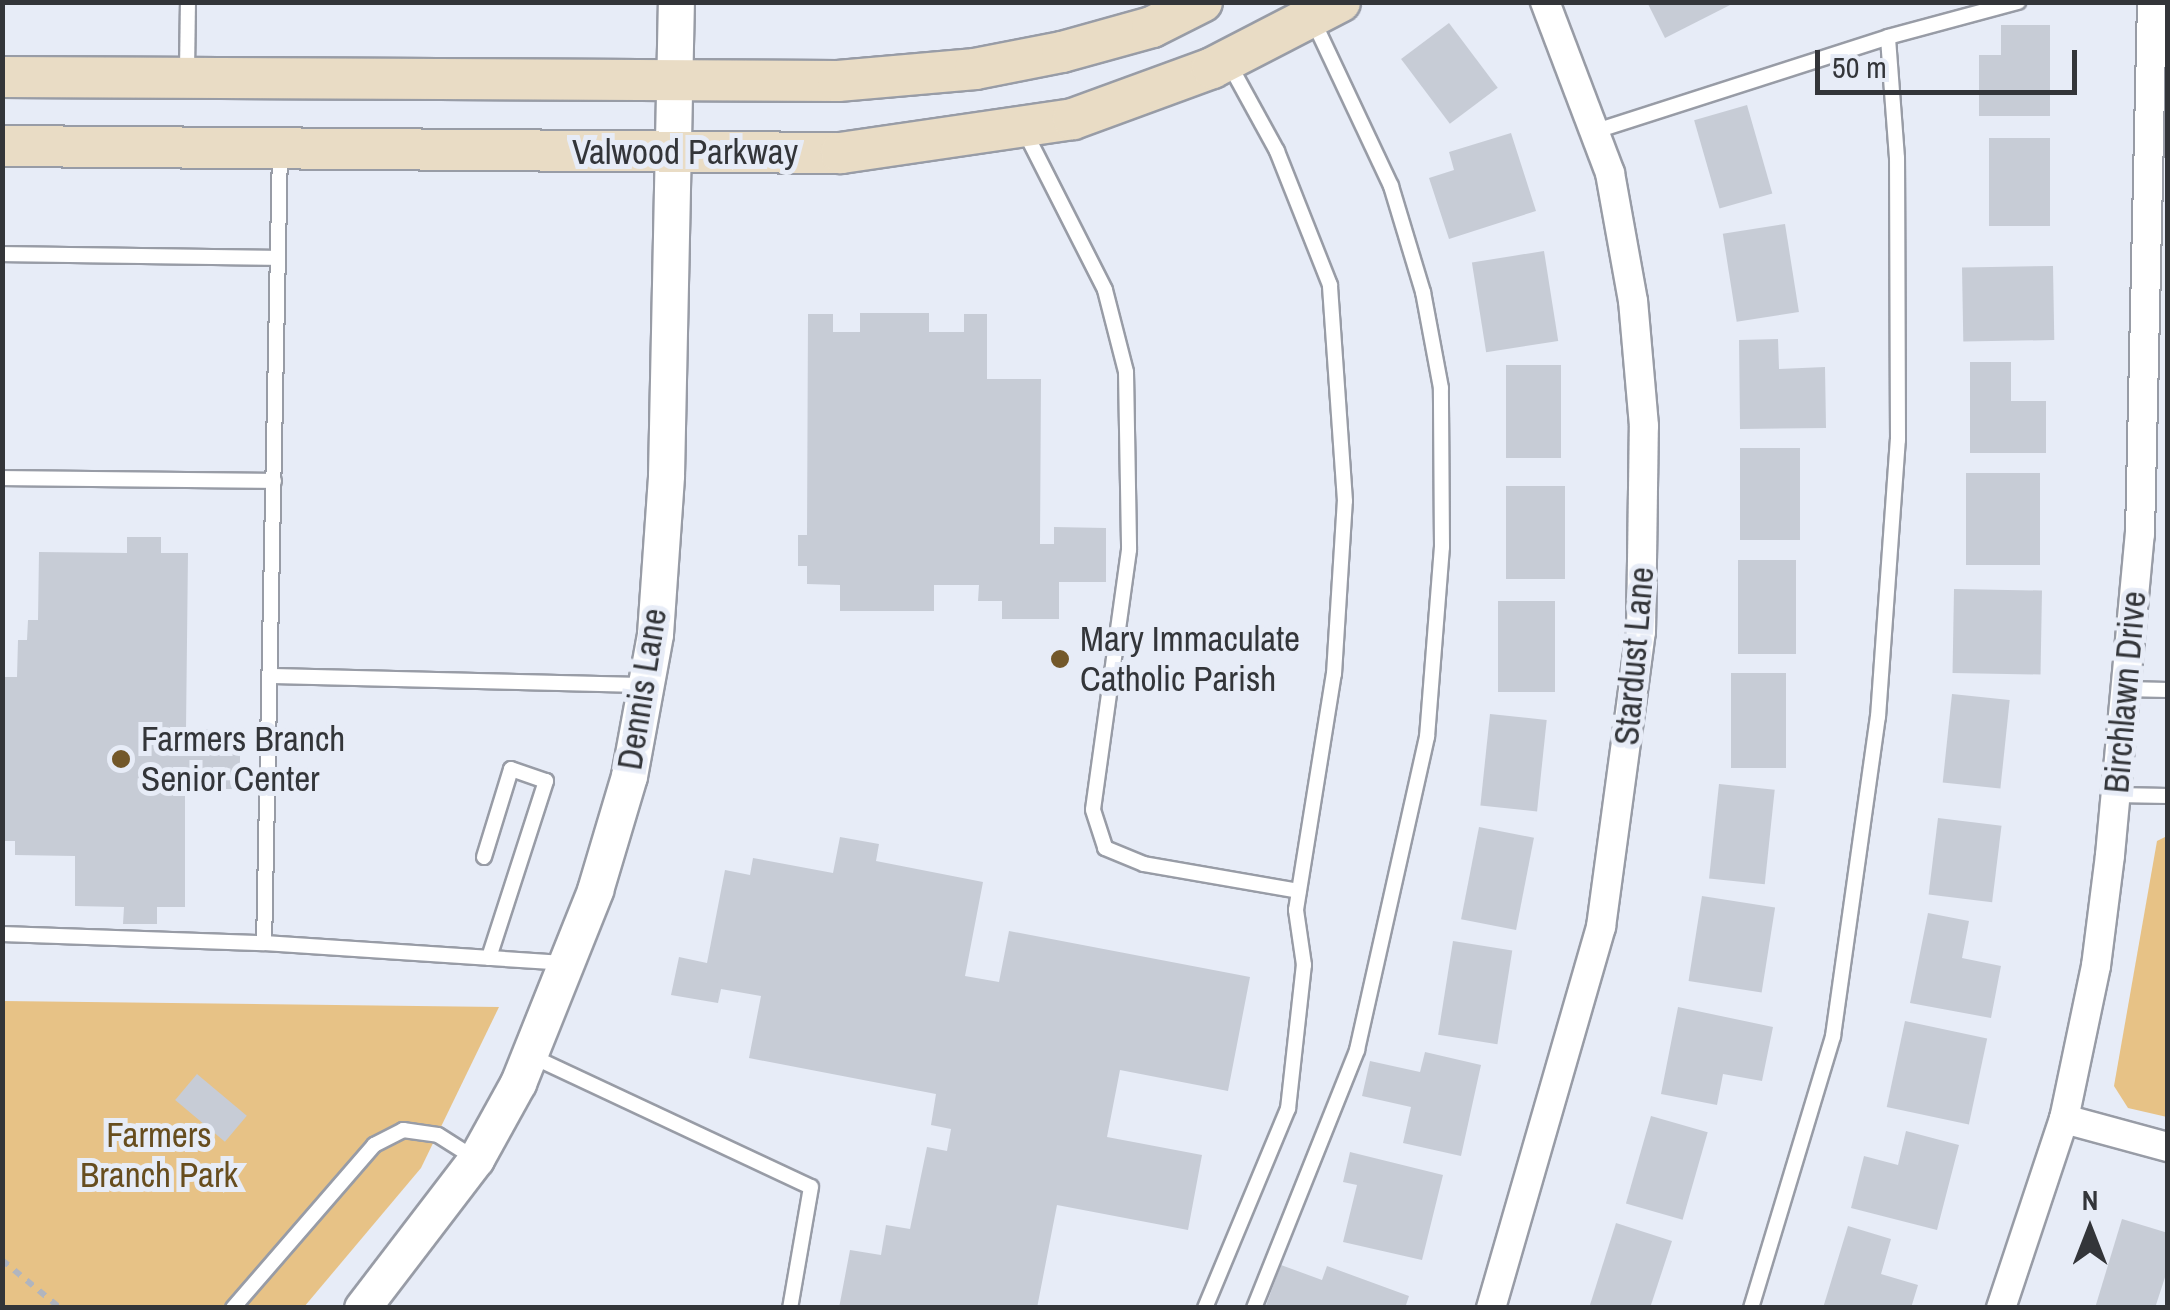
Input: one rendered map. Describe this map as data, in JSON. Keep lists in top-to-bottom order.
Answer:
{
  "streets": {
    "main road": ["Valwood Parkway"],
    "street": ["Stardust Lane", "Dennis Lane", "Birchlawn Drive"]
  },
  "crossings": [
    ["Valwood Parkway", "Dennis Lane"]
  ],
  "parks": ["Farmers Branch Park"],
  "places": ["Mary Immaculate Catholic Parish", "Farmers Branch Senior Center"],
  "scale_bar": "50 m",
  "north": "top"
}
